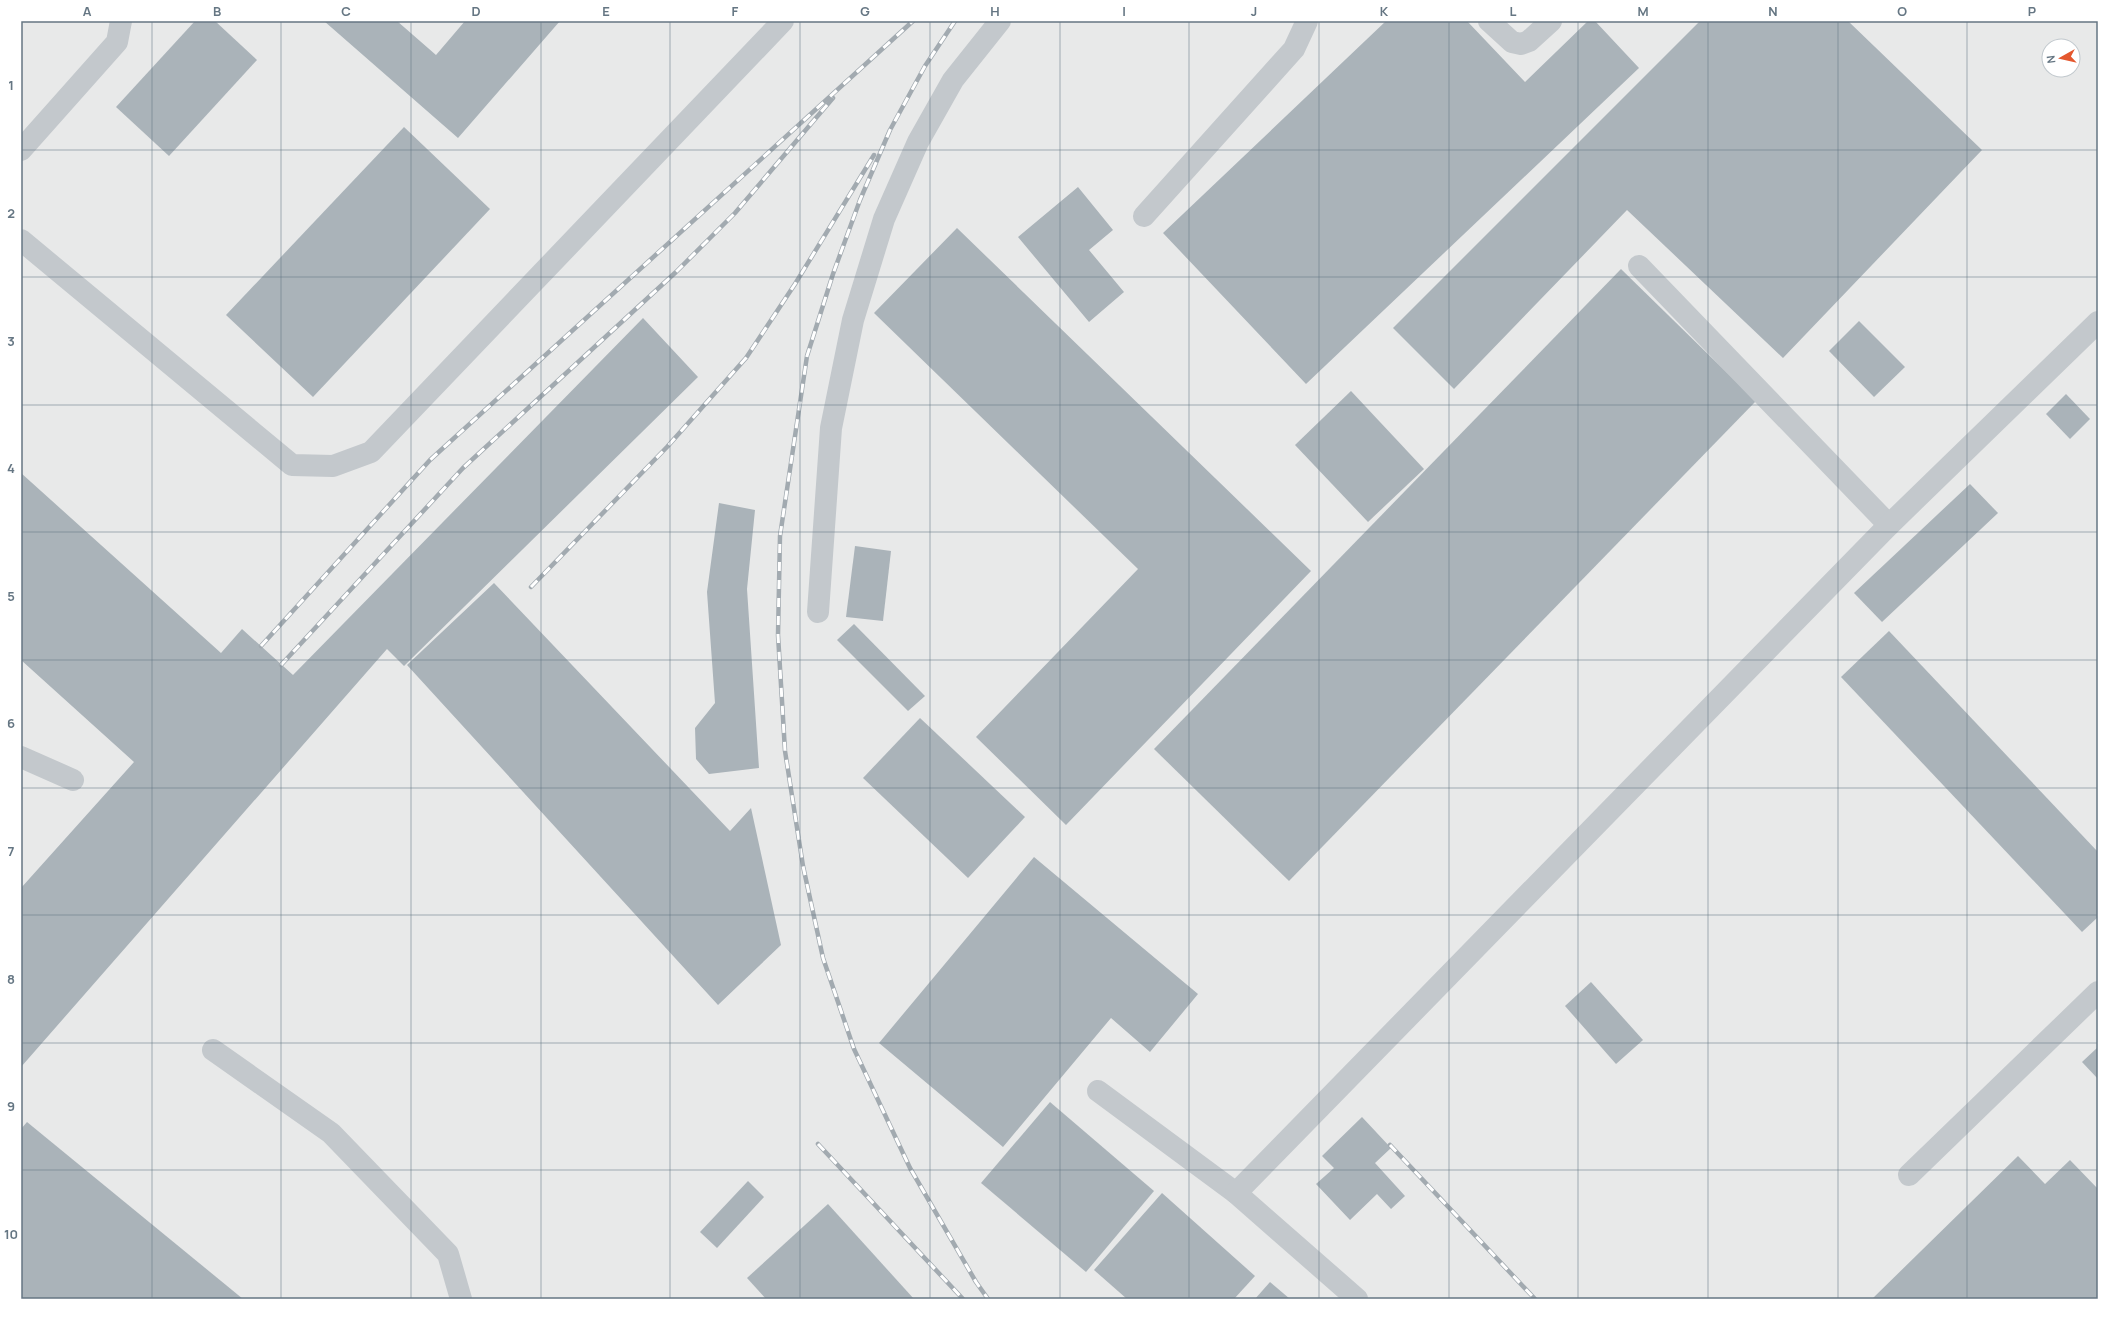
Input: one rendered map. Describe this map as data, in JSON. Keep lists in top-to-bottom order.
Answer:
{
  "north": "left",
  "grid": {
    "columns": [
      "A",
      "B",
      "C",
      "D",
      "E",
      "F",
      "G",
      "H",
      "I",
      "J",
      "K",
      "L",
      "M",
      "N",
      "O",
      "P"
    ],
    "rows": [
      "1",
      "2",
      "3",
      "4",
      "5",
      "6",
      "7",
      "8",
      "9",
      "10"
    ]
  }
}
